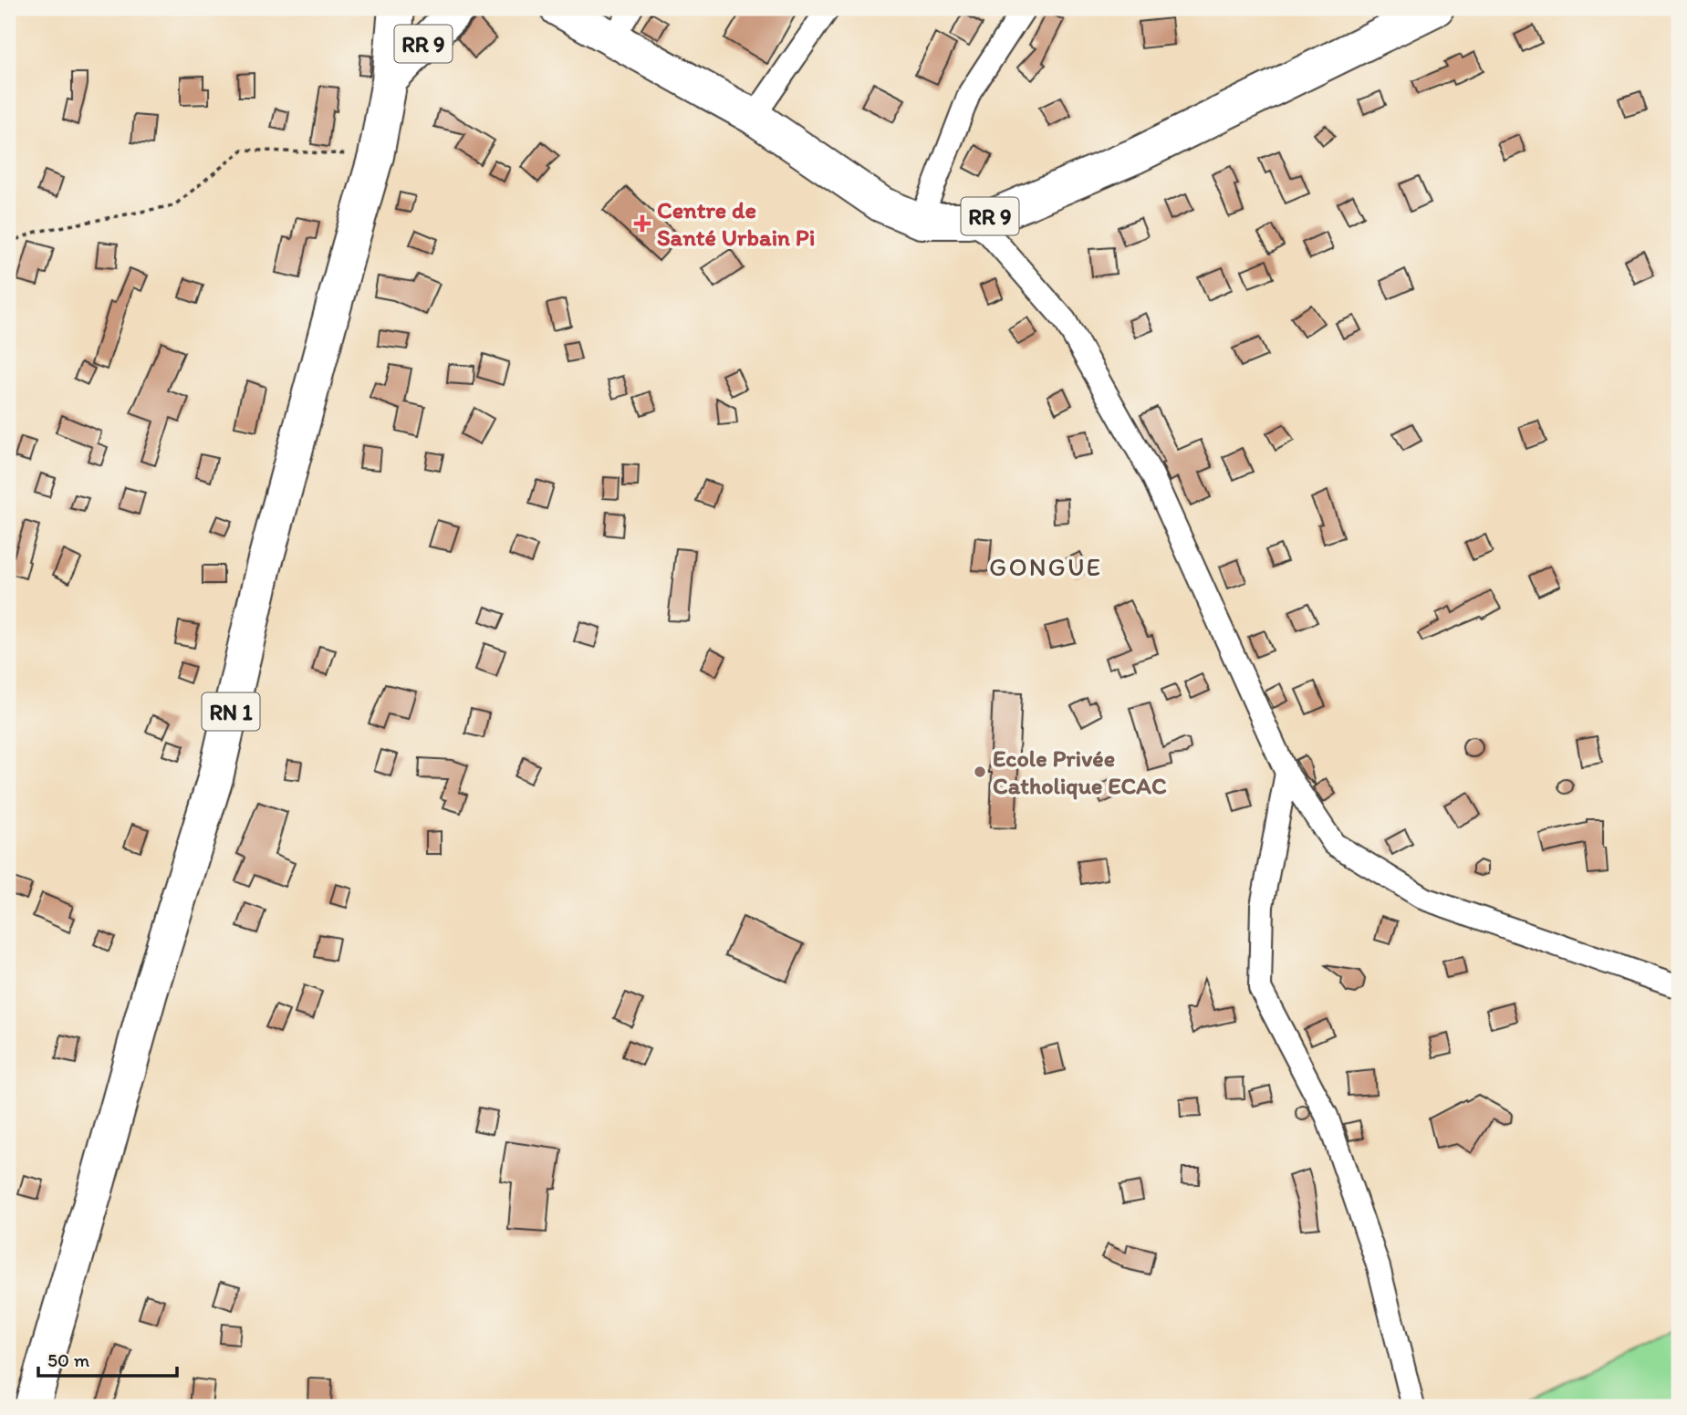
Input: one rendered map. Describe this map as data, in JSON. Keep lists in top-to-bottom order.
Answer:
{
  "streets": {
    "main road": ["RR 9", "RN 1"]
  },
  "crossings": [
    ["RR 9", "RN 1"]
  ],
  "districts": ["GONGUE"],
  "places": {
    "health": ["Centre de Santé Urbain Pi"],
    "other": ["Ecole Privée Catholique ECAC"]
  },
  "scale_bar": "50 m"
}
